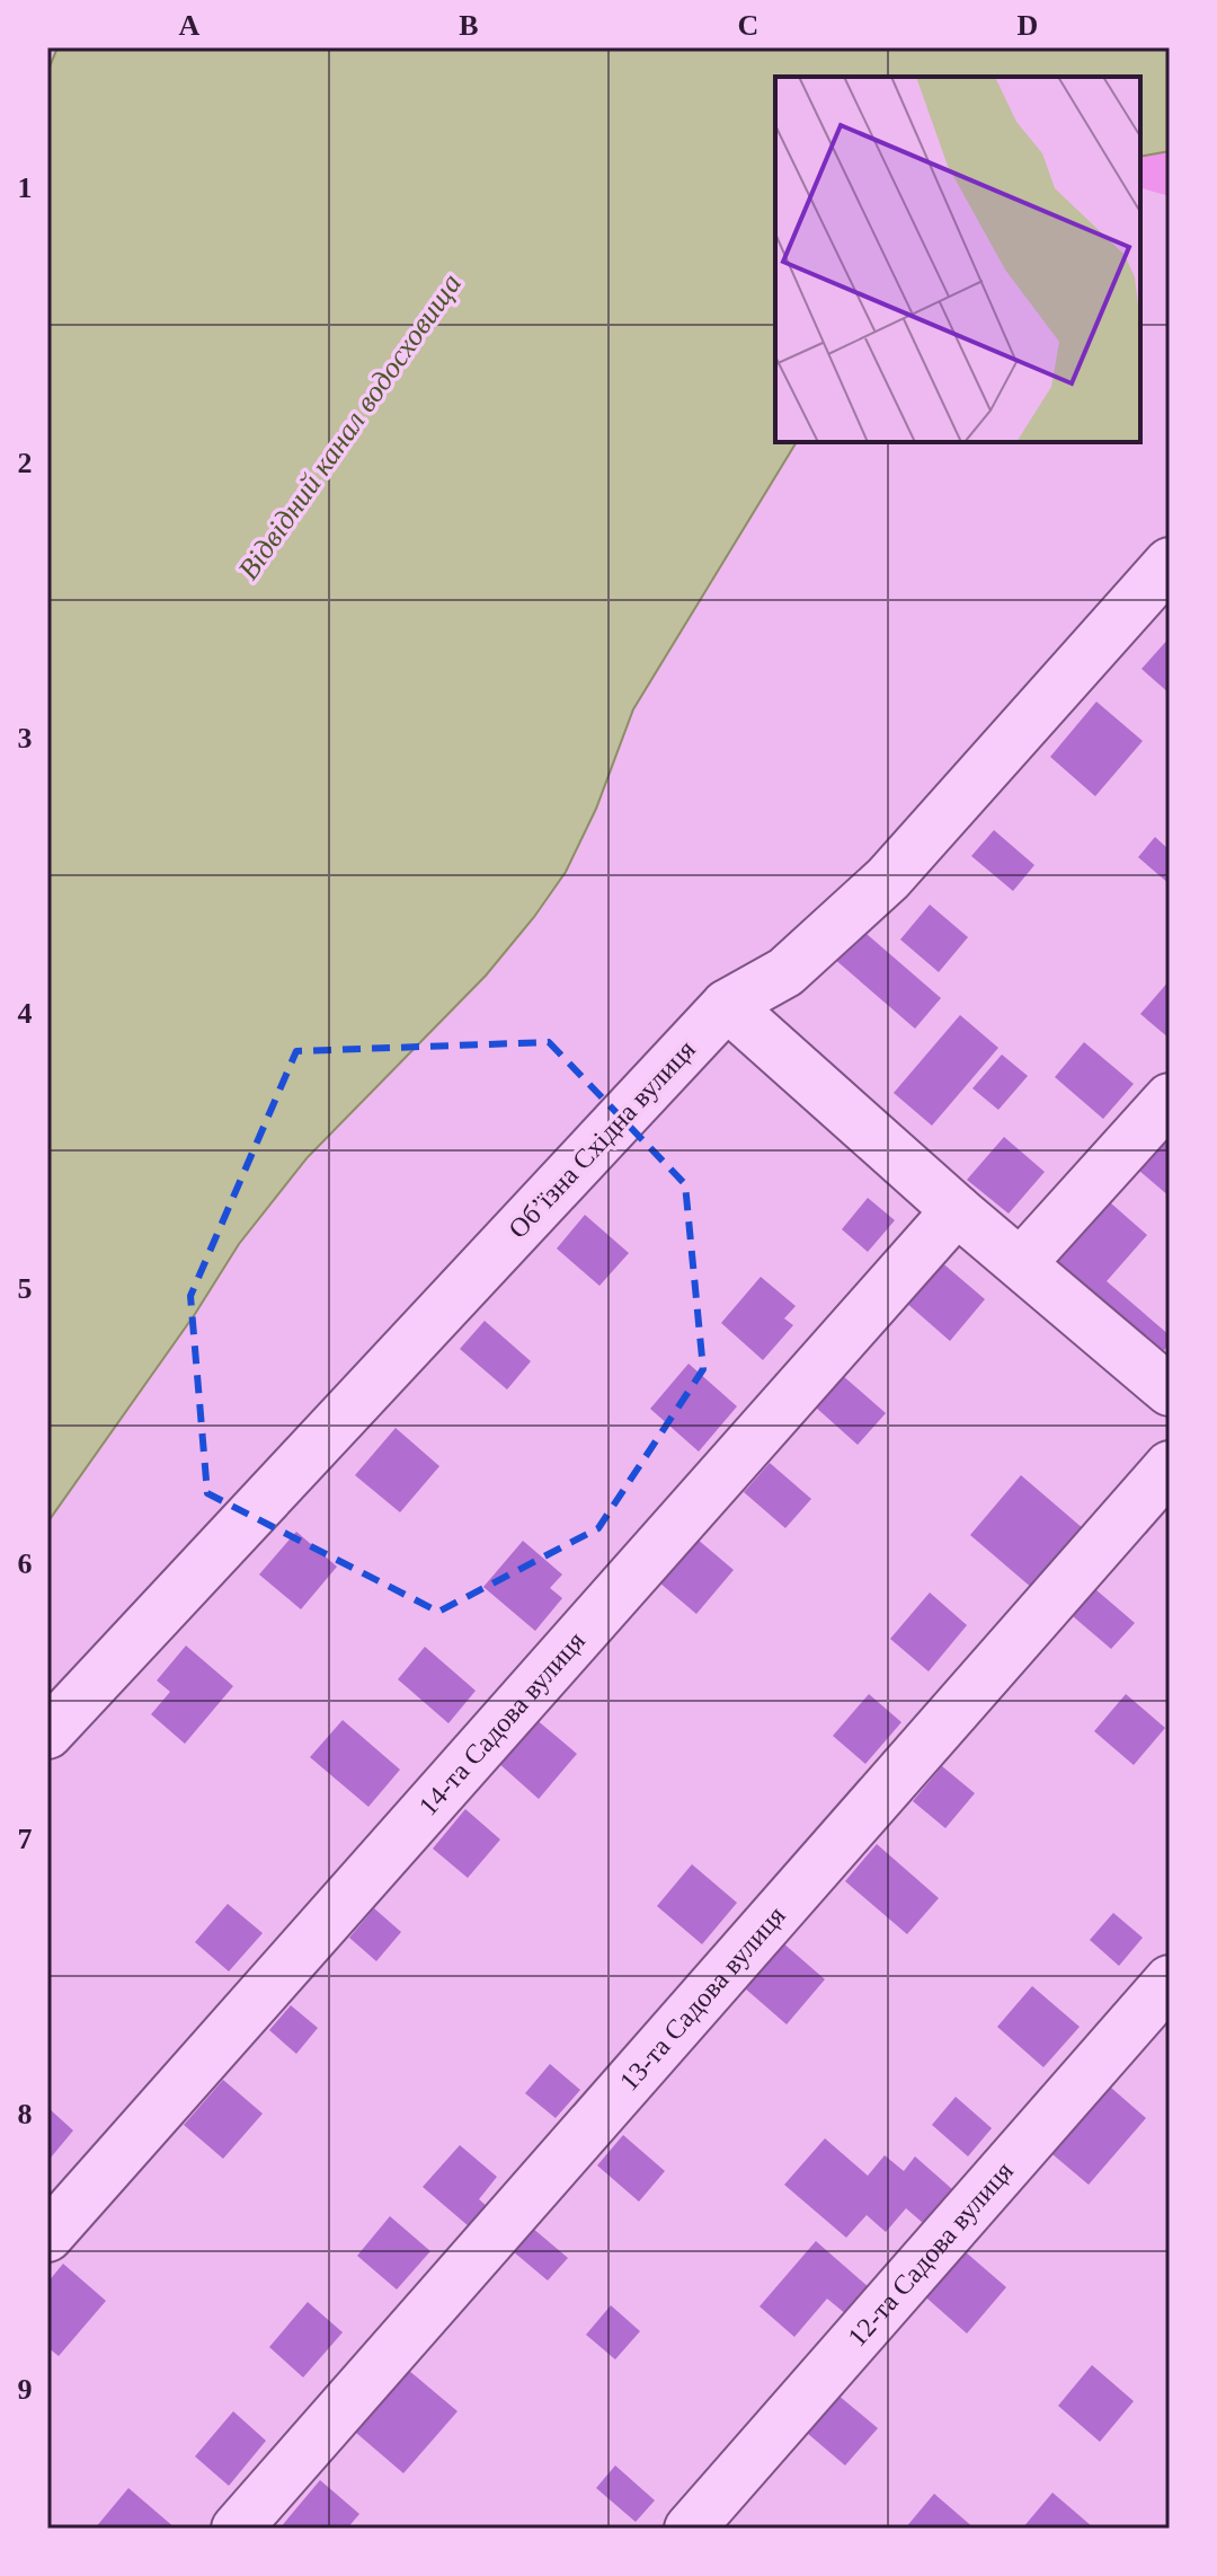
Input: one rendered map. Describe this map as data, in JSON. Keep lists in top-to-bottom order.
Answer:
{
  "streets": {
    "street": [
      "Обʼїзна Східна вулиця",
      "14-та Садова вулиця",
      "13-та Садова вулиця",
      "12-та Садова вулиця"
    ]
  },
  "water": ["Відвідний канал водосховища"],
  "grid": {
    "columns": [
      "A",
      "B",
      "C",
      "D"
    ],
    "rows": [
      "1",
      "2",
      "3",
      "4",
      "5",
      "6",
      "7",
      "8",
      "9"
    ]
  }
}
